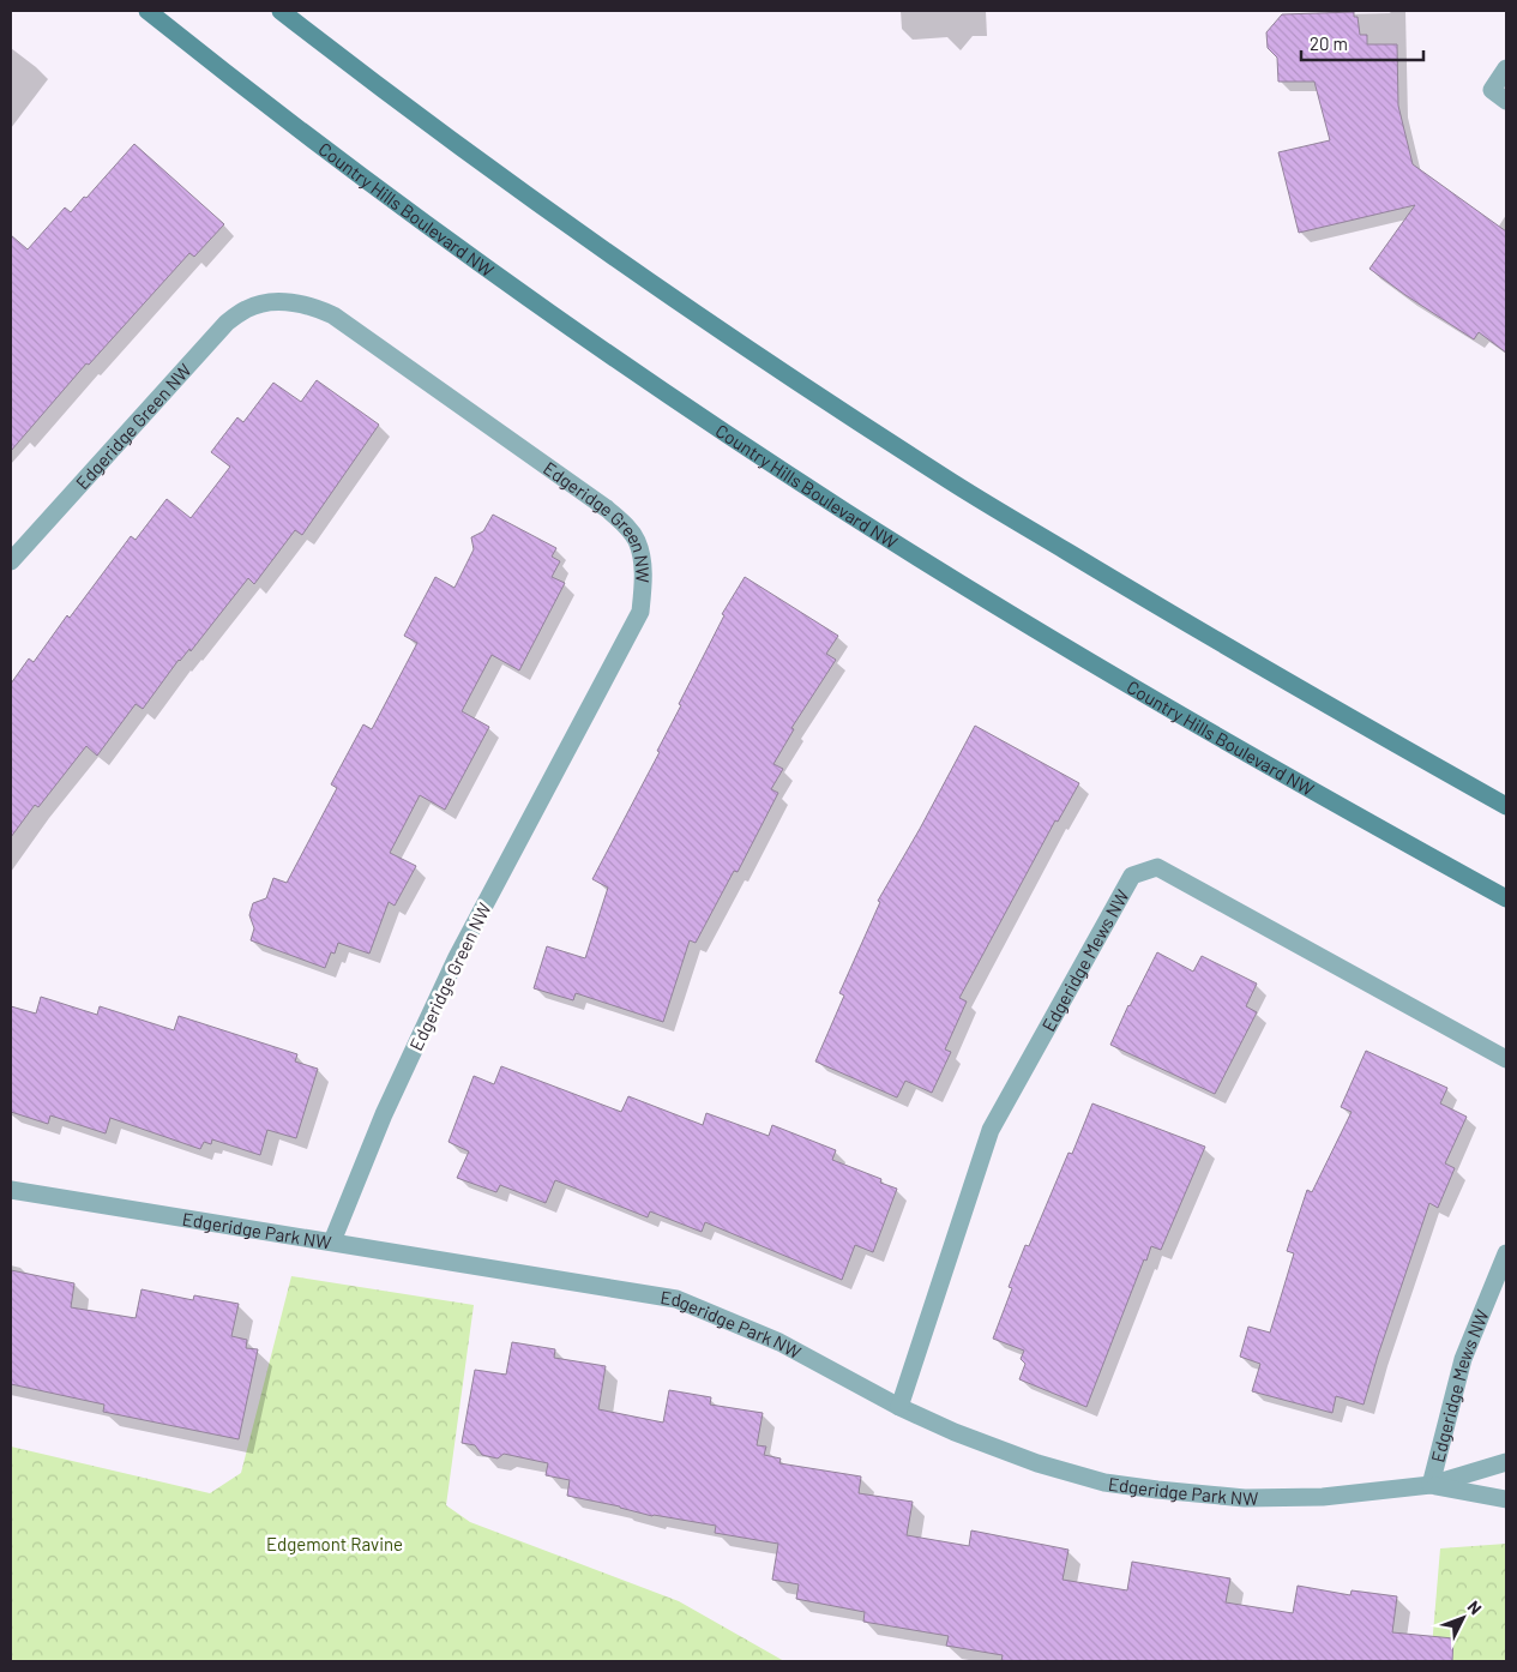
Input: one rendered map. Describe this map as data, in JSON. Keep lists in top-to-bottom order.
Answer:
{
  "streets": {
    "main road": ["Country Hills Boulevard NW"],
    "street": ["Edgeridge Green NW", "Edgeridge Mews NW", "Edgeridge Park NW"]
  },
  "crossings": [
    ["Edgeridge Green NW", "Edgeridge Park NW"],
    ["Edgeridge Mews NW", "Edgeridge Park NW"]
  ],
  "parks": ["Edgemont Ravine"],
  "scale_bar": "20 m",
  "north": "top right"
}
